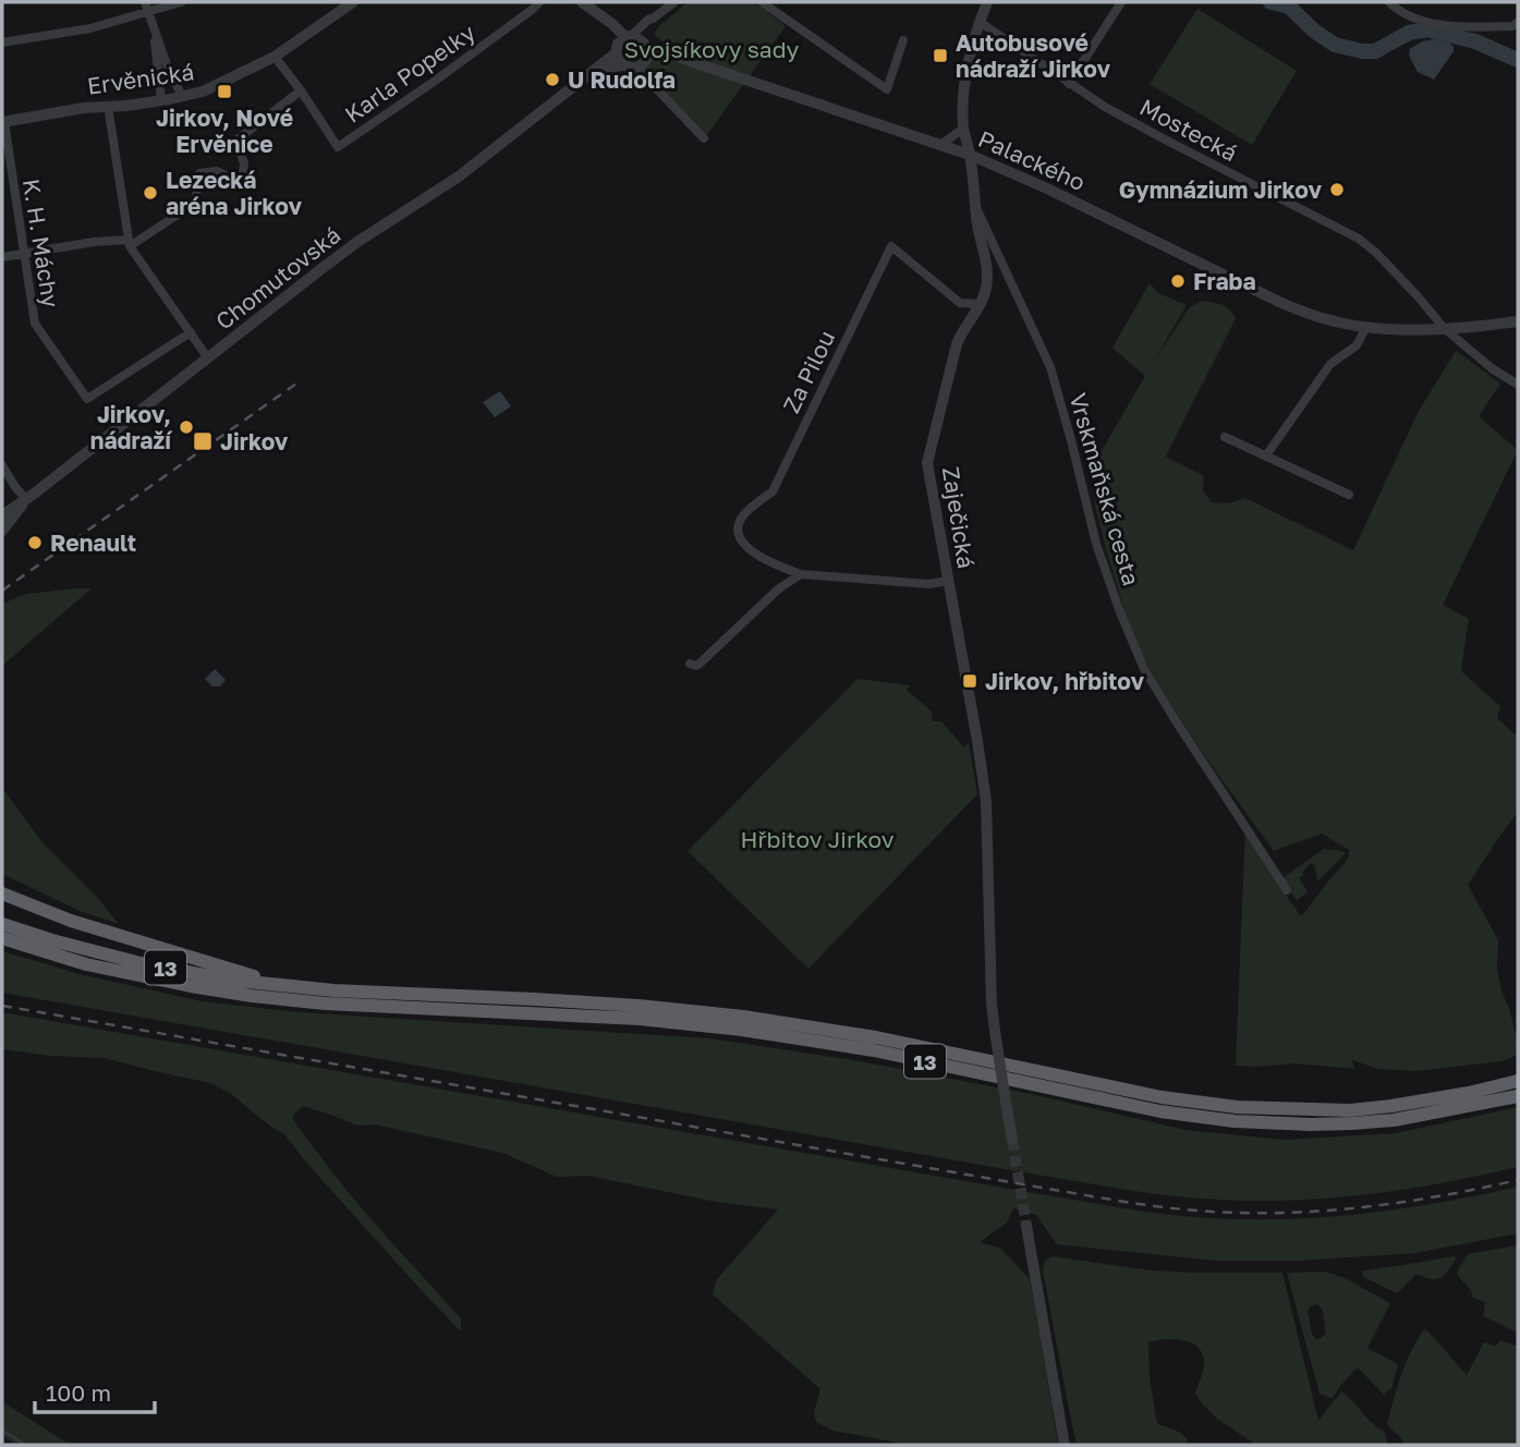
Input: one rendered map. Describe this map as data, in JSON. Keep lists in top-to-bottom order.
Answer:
{
  "streets": {
    "highway": ["13"],
    "street": [
      "Karla Popelky",
      "Ervěnická",
      "Mostecká",
      "Palackého",
      "K. H. Máchy",
      "Chomutovská",
      "Za Pilou",
      "Vrskmaňská cesta",
      "Zaječická"
    ]
  },
  "crossings": [
    ["Ervěnická", "K. H. Máchy"],
    ["Mostecká", "Palackého"],
    ["Mostecká", "Zaječická"],
    ["Palackého", "Chomutovská"],
    ["Palackého", "Zaječická"],
    ["Za Pilou", "Zaječická"],
    ["Vrskmaňská cesta", "Zaječická"]
  ],
  "parks": ["Svojsíkovy sady", "Hřbitov Jirkov"],
  "places": {
    "transit": [
      "Autobusové nádraží Jirkov",
      "Jirkov, Nové Ervěnice",
      "Jirkov",
      "Jirkov, hřbitov"
    ],
    "other": [
      "U Rudolfa",
      "Gymnázium Jirkov",
      "Lezecká aréna Jirkov",
      "Fraba",
      "Jirkov, nádraží",
      "Renault"
    ]
  },
  "scale_bar": "100 m"
}
